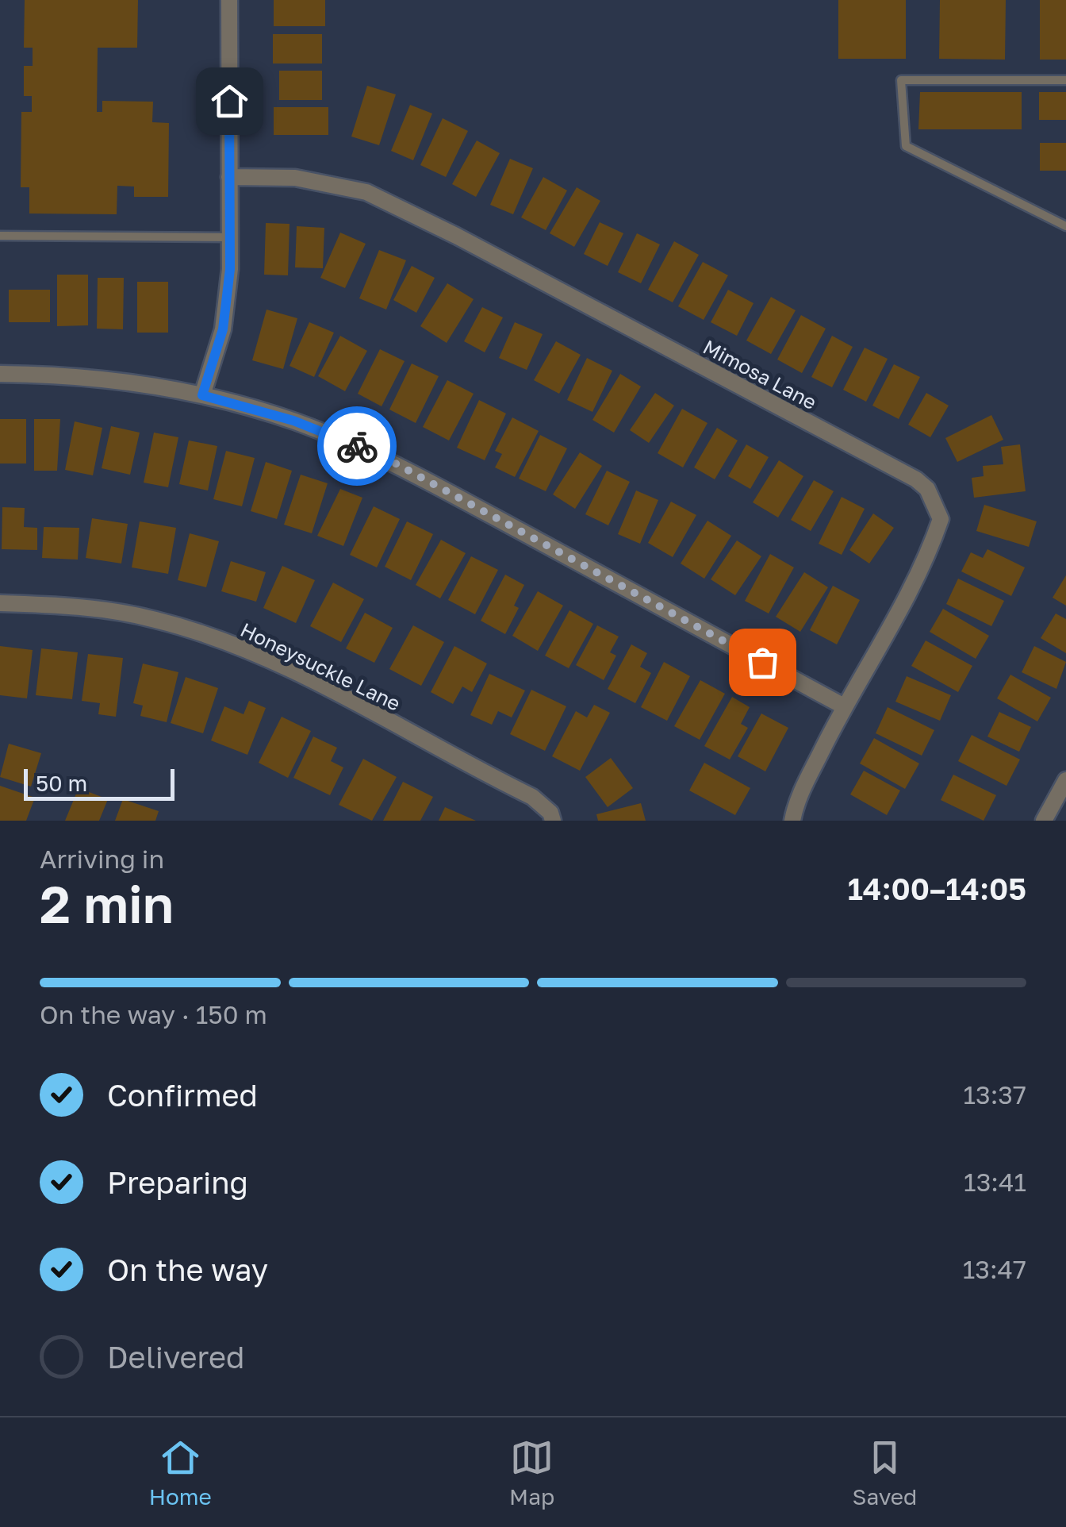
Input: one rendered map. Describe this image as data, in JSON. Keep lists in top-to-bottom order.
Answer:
{
  "streets": {
    "street": ["Mimosa Lane", "Honeysuckle Lane"]
  },
  "scale_bar": "50 m",
  "page": {
    "scale": "50 m",
    "heading": ["2 min", "Arriving in", "14:00–14:05"],
    "bar": "On the way · 150 m",
    "list": [
      ["Confirmed", "13:37"],
      ["Preparing", "13:41"],
      ["On the way", "13:47"],
      "Delivered"
    ],
    "tabs": ["Home", "Map", "Saved"]
  }
}
